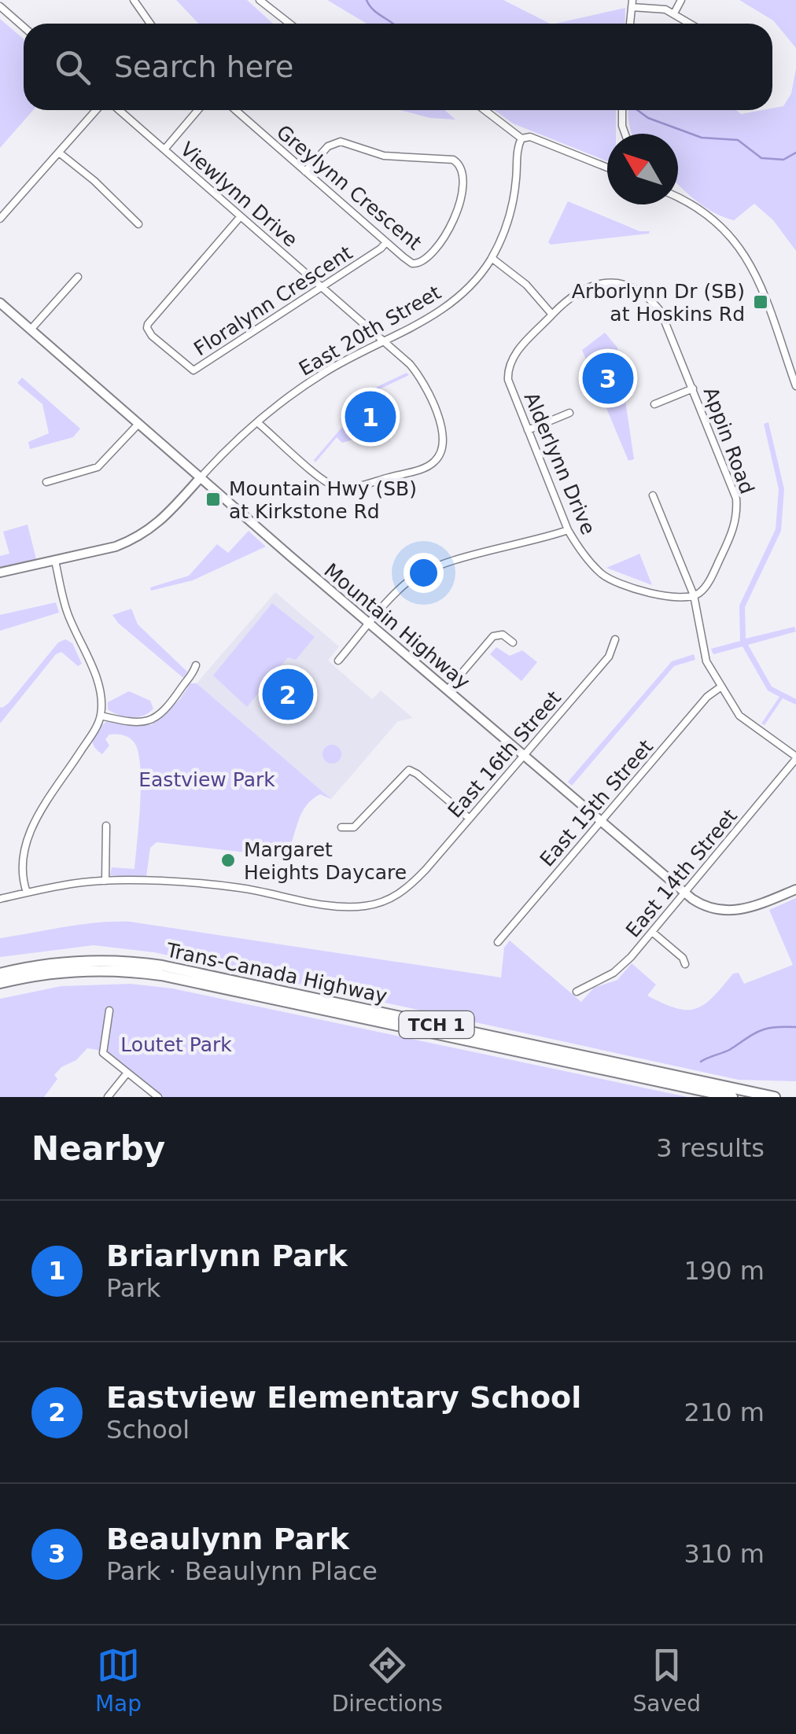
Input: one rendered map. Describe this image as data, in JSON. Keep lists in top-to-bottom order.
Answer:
{
  "streets": {
    "highway": ["Trans-Canada Highway", "TCH 1"],
    "main road": ["Mountain Highway"],
    "street": [
      "Greylynn Crescent",
      "Viewlynn Drive",
      "Floralynn Crescent",
      "East 20th Street",
      "Appin Road",
      "Alderlynn Drive",
      "East 16th Street",
      "East 15th Street",
      "East 14th Street"
    ]
  },
  "crossings": [
    ["Greylynn Crescent", "Floralynn Crescent"],
    ["Viewlynn Drive", "Floralynn Crescent"],
    ["Viewlynn Drive", "East 20th Street"],
    ["East 20th Street", "Mountain Highway"],
    ["Appin Road", "Alderlynn Drive"],
    ["Mountain Highway", "East 16th Street"],
    ["Mountain Highway", "East 15th Street"],
    ["Mountain Highway", "East 14th Street"]
  ],
  "parks": ["Eastview Park", "Loutet Park"],
  "places": {
    "transit": ["Arborlynn Dr (SB) at Hoskins Rd", "Mountain Hwy (SB) at Kirkstone Rd"],
    "other": ["Margaret Heights Daycare"]
  },
  "north": "top left",
  "page": {
    "search": "Search here",
    "pins": ["3", "1", "2"],
    "heading": ["Nearby", "3 results"],
    "list": [
      {
        "mark": "1",
        "name": "Briarlynn Park",
        "note": "Park",
        "value": "190 m"
      },
      {
        "mark": "2",
        "name": "Eastview Elementary School",
        "note": "School",
        "value": "210 m"
      },
      {
        "mark": "3",
        "name": "Beaulynn Park",
        "note": "Park · Beaulynn Place",
        "value": "310 m"
      }
    ],
    "nav": ["Map", "Directions", "Saved"]
  }
}
